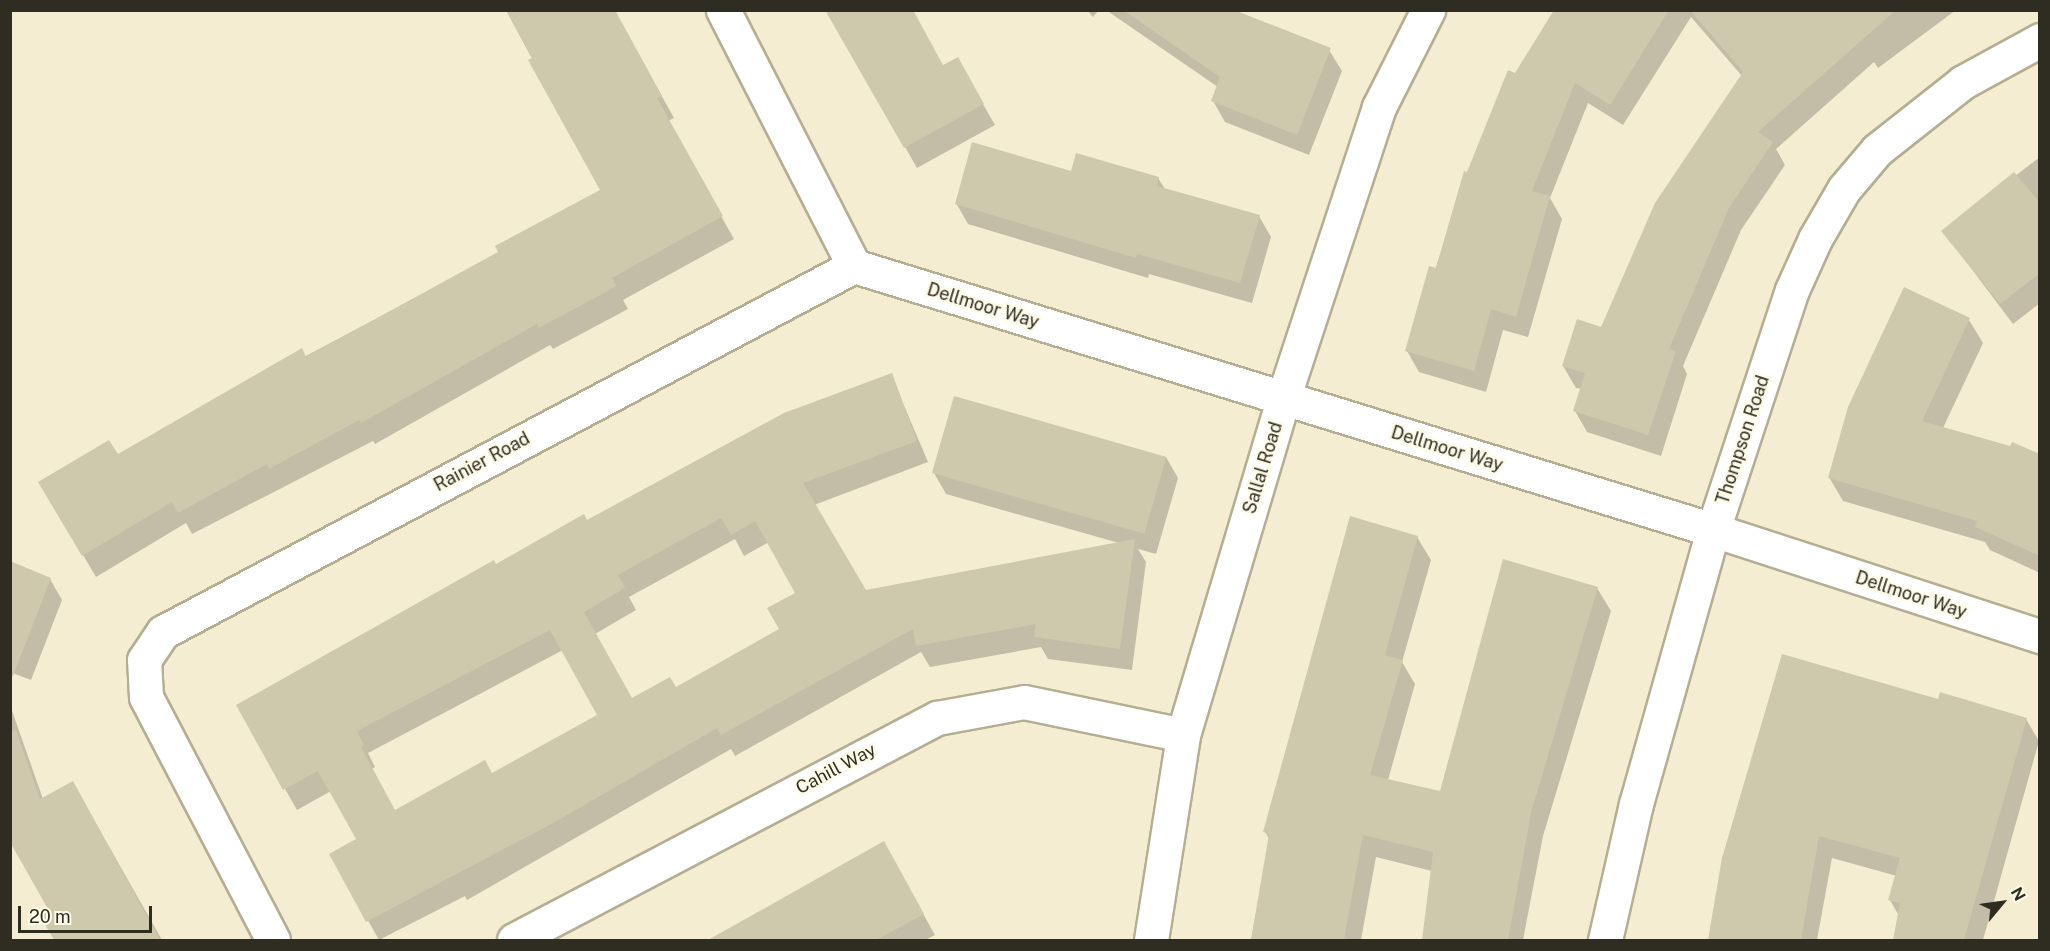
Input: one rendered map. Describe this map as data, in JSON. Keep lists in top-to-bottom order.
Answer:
{
  "streets": {
    "street": [
      "Dellmoor Way",
      "Thompson Road",
      "Rainier Road",
      "Sallal Road",
      "Cahill Way"
    ]
  },
  "crossings": [
    ["Dellmoor Way", "Thompson Road"],
    ["Dellmoor Way", "Rainier Road"],
    ["Dellmoor Way", "Sallal Road"],
    ["Sallal Road", "Cahill Way"]
  ],
  "scale_bar": "20 m",
  "north": "top right"
}
